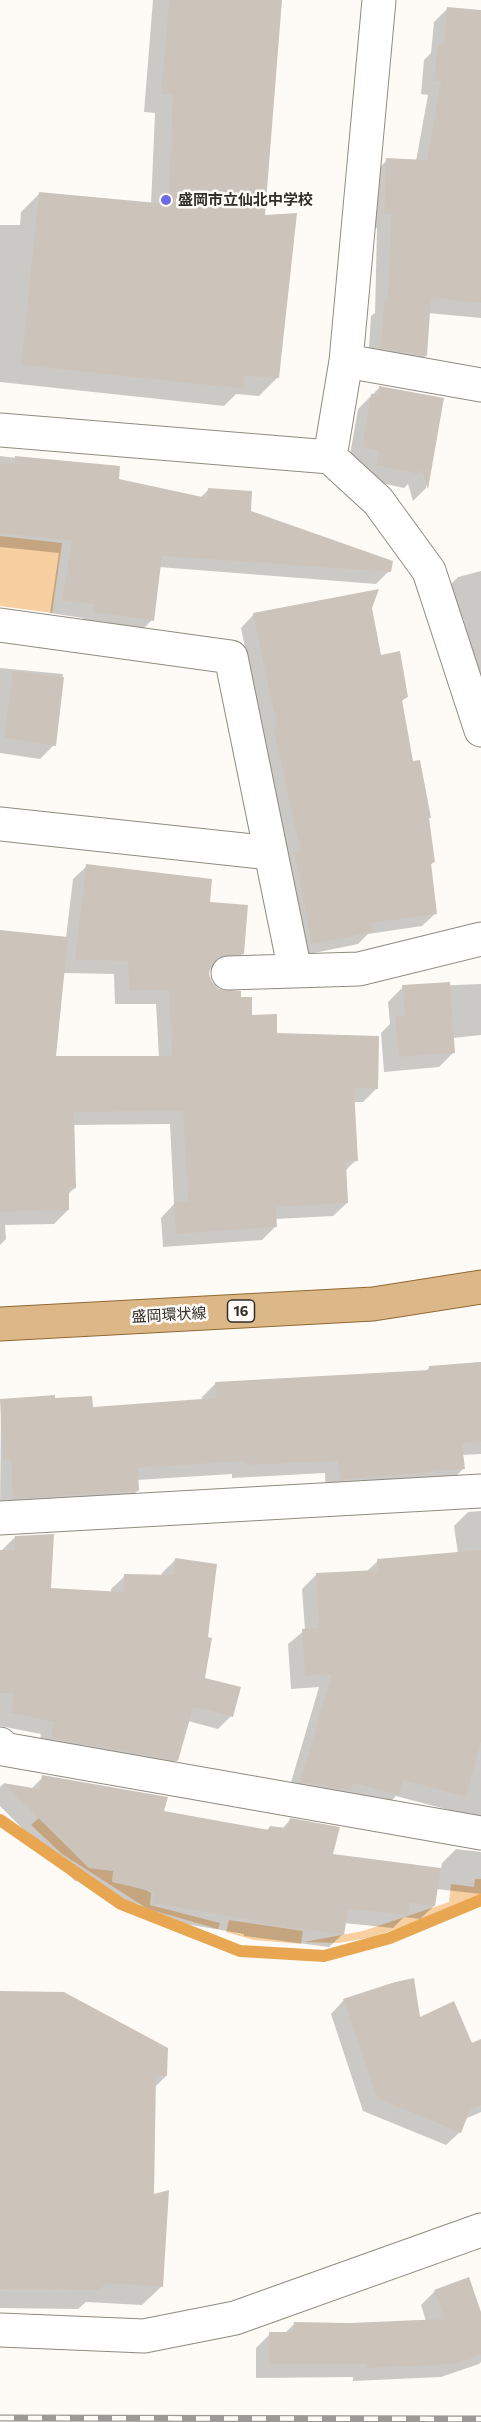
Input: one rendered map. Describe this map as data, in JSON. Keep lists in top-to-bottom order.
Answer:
{
  "streets": {
    "main road": ["16", "盛岡環状線"]
  },
  "places": ["盛岡市立仙北中学校"]
}
